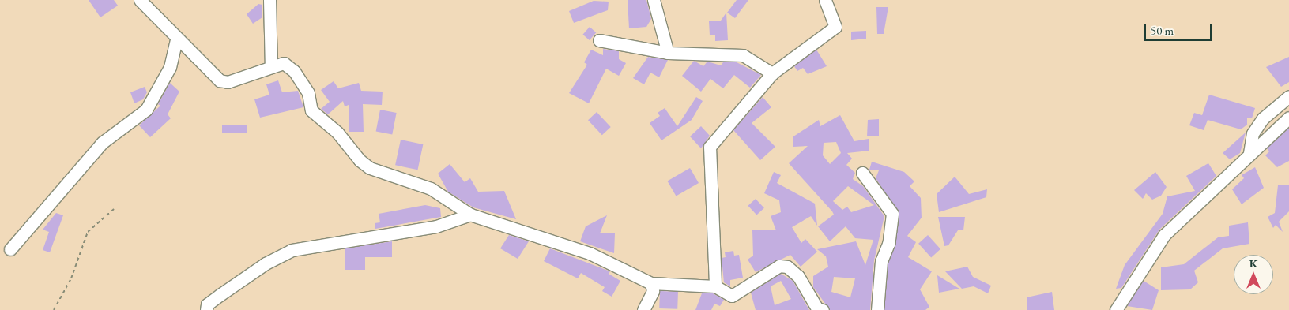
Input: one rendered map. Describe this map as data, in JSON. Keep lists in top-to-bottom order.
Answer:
{
  "scale_bar": "50 m",
  "north": "top"
}
